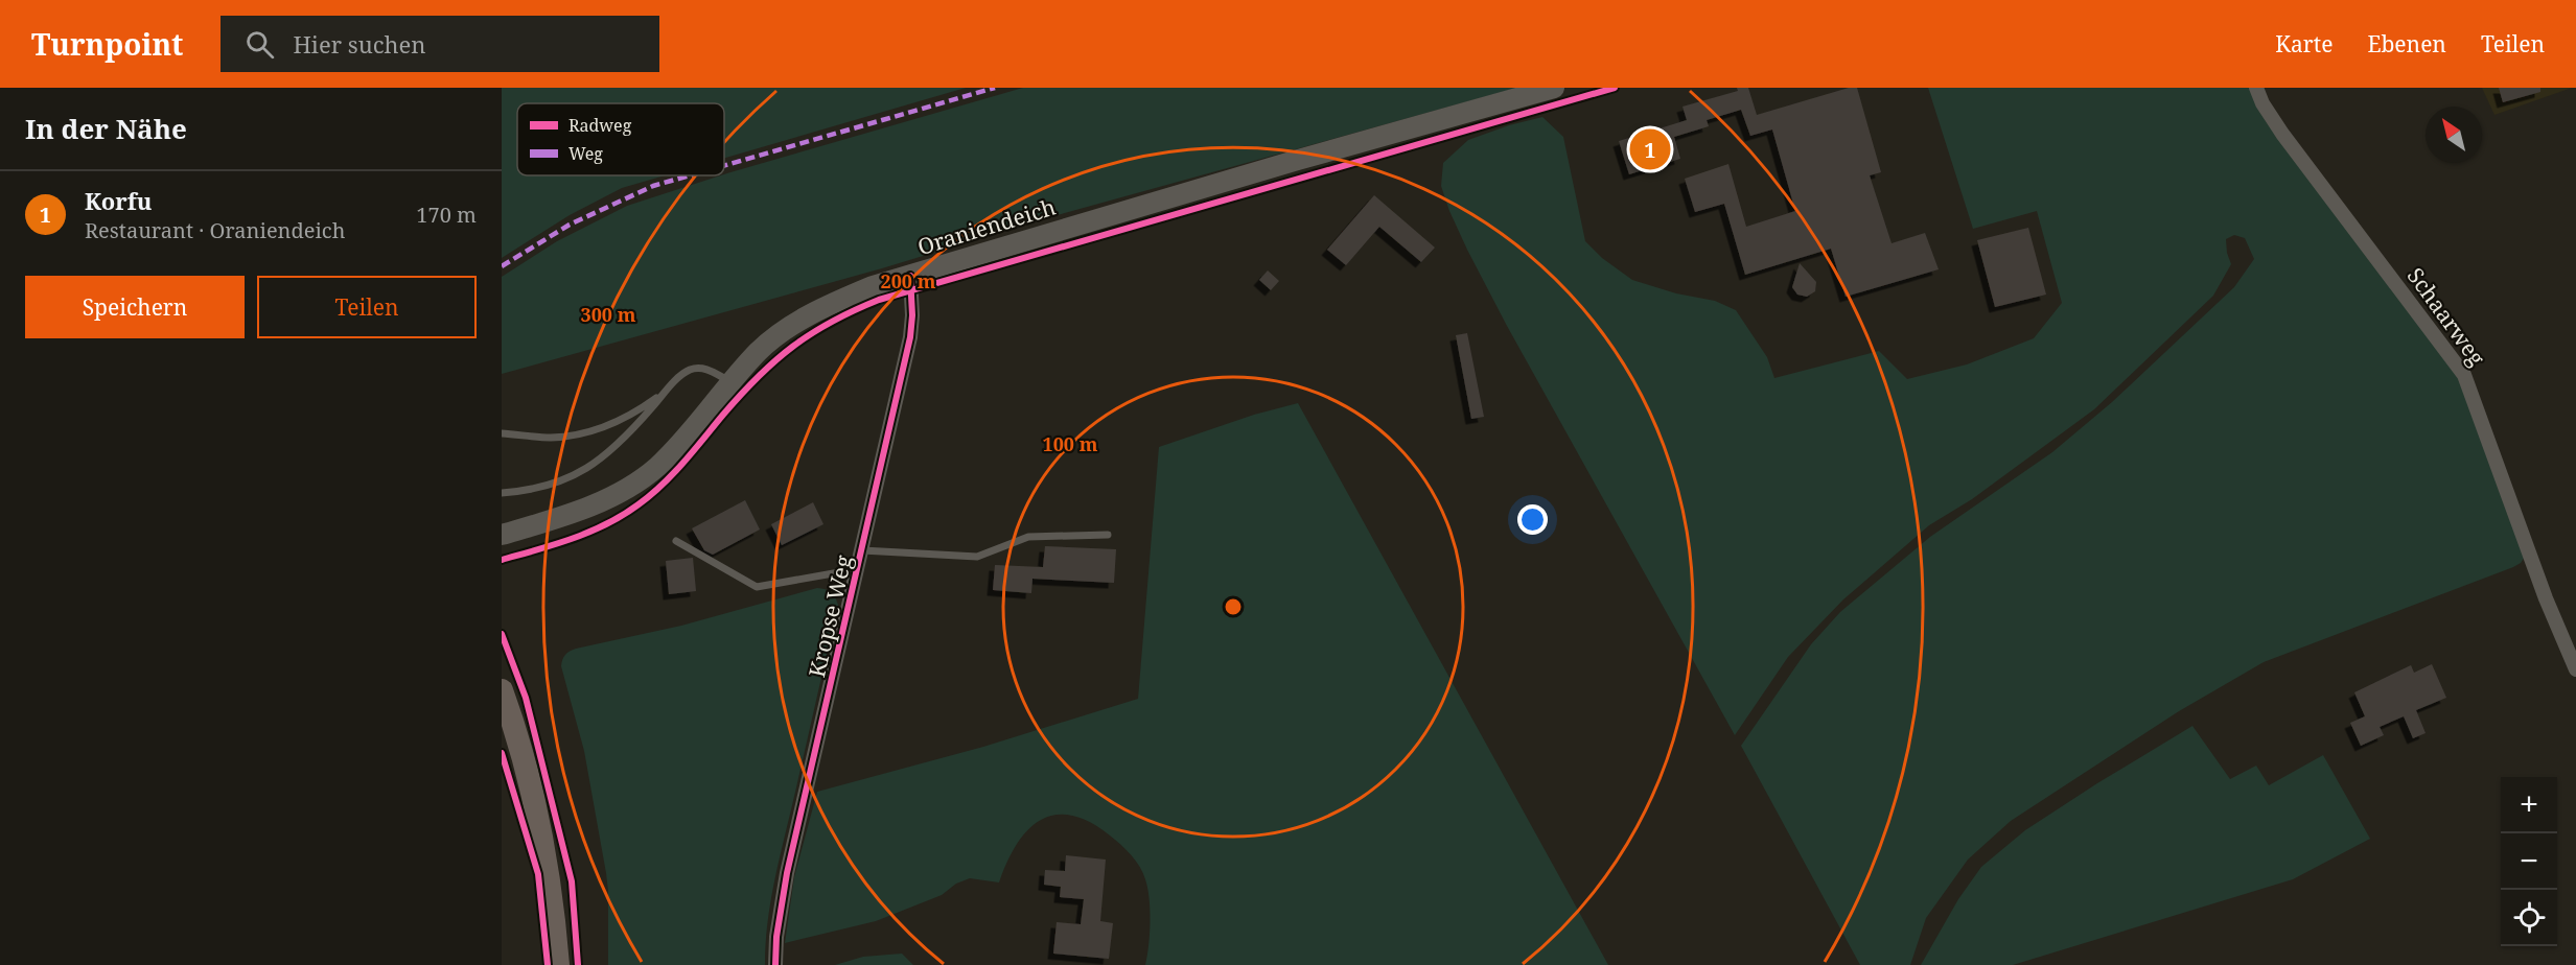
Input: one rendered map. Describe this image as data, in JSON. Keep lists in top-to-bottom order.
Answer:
{
  "streets": {
    "main road": ["Oraniendeich"],
    "street": ["Schaarweg", "Kropse Weg"]
  },
  "crossings": [
    ["Oraniendeich", "Kropse Weg"]
  ],
  "legend": ["Radweg", "Weg"],
  "north": "top left",
  "page": {
    "header": "Turnpoint",
    "search": "Hier suchen",
    "nav": ["Karte", "Ebenen", "Teilen"],
    "heading": "In der Nähe",
    "pins": "1",
    "list": [
      {
        "mark": "1",
        "name": "Korfu",
        "note": "Restaurant · Oraniendeich",
        "value": "170 m"
      }
    ],
    "buttons": ["Speichern", "Teilen"],
    "map_buttons": ["+", "−"]
  },
  "rings": ["200 m", "300 m", "100 m"]
}
